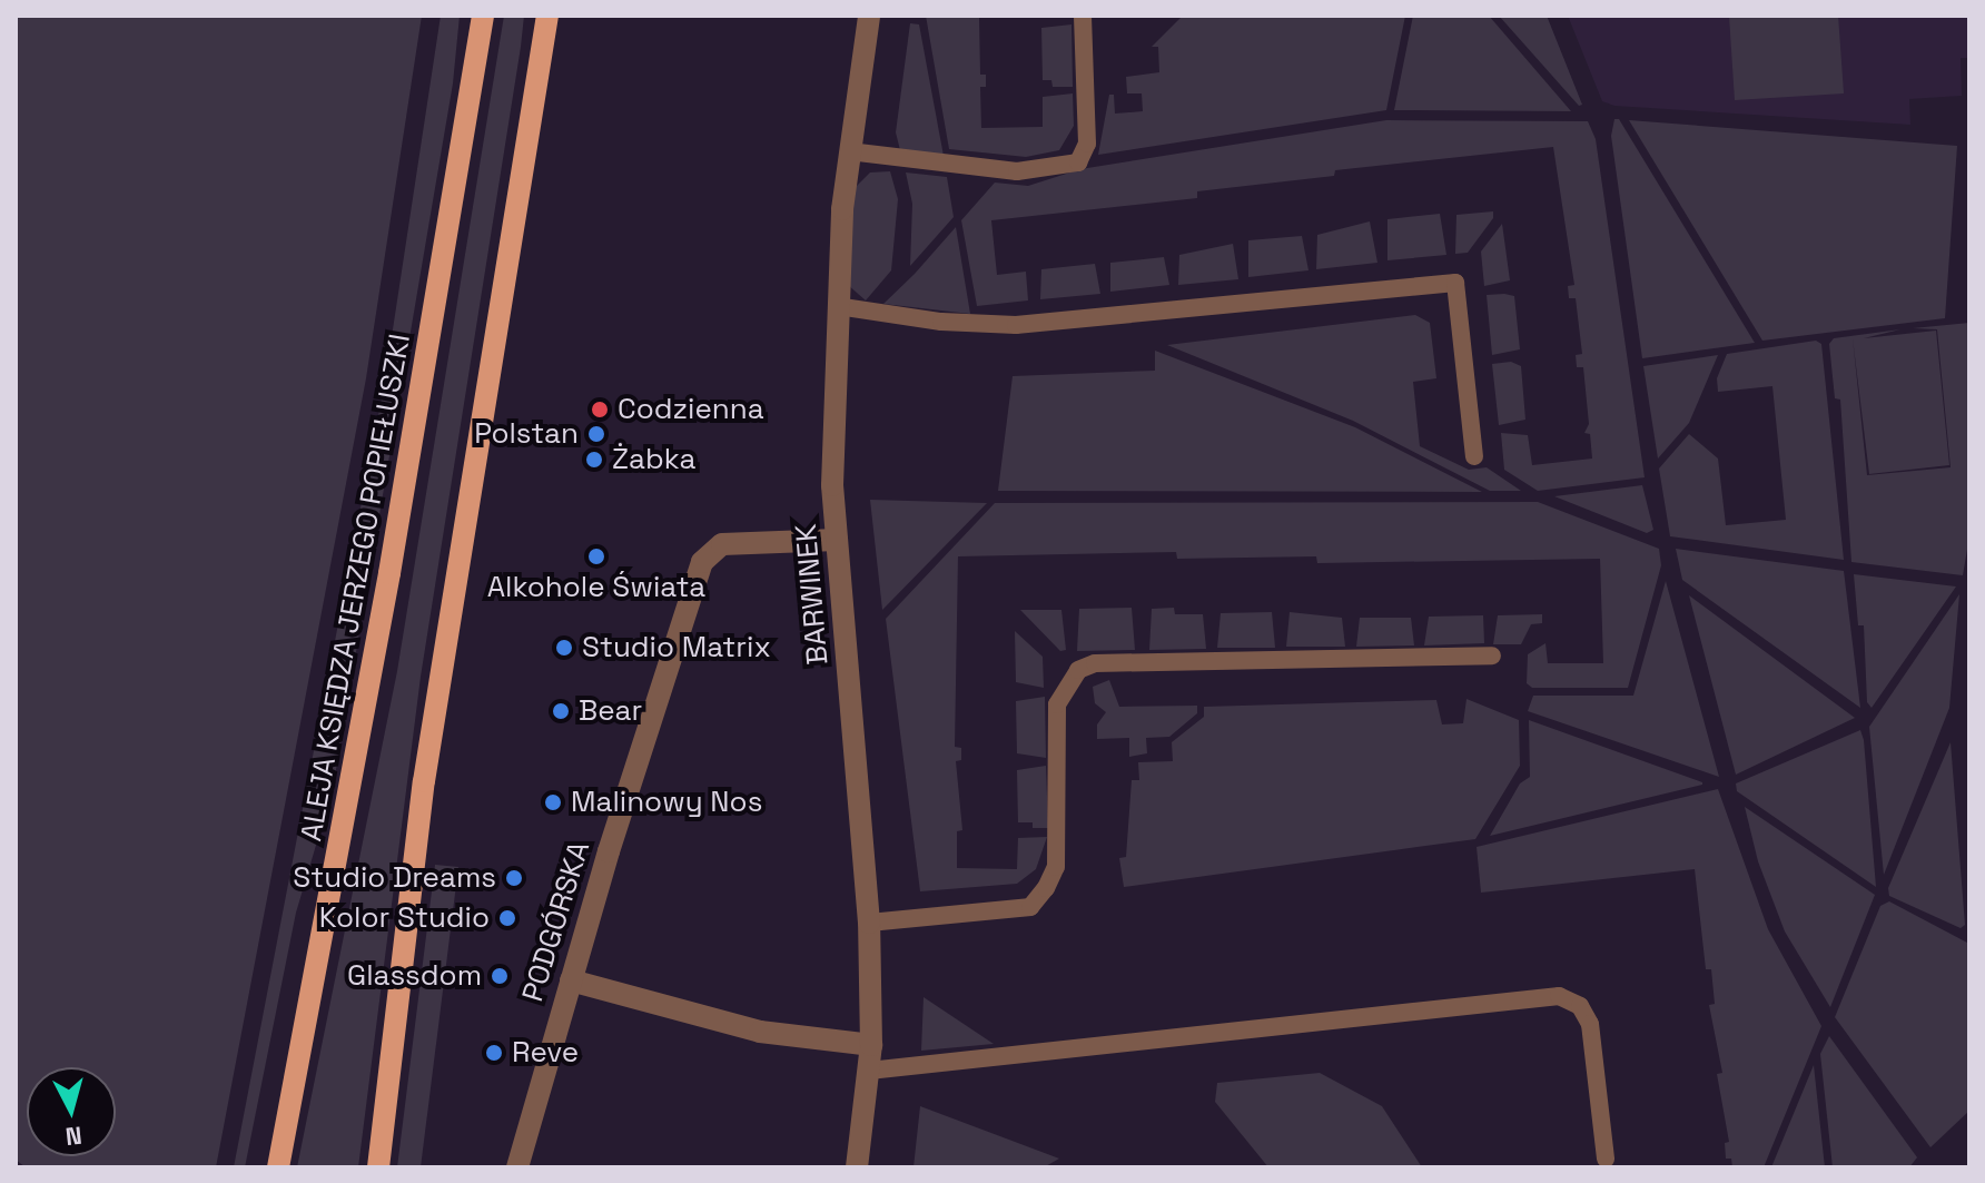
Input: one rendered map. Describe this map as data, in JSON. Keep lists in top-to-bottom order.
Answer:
{
  "streets": {
    "main road": ["ALEJA KSIĘDZA JERZEGO POPIEŁUSZKI"],
    "street": ["BARWINEK", "PODGÓRSKA"]
  },
  "crossings": [
    ["BARWINEK", "PODGÓRSKA"]
  ],
  "places": [
    "Codzienna",
    "Polstan",
    "Żabka",
    "Alkohole Świata",
    "Studio Matrix",
    "Bear",
    "Malinowy Nos",
    "Studio Dreams",
    "Kolor Studio",
    "Glassdom",
    "Reve"
  ],
  "north": "bottom"
}
